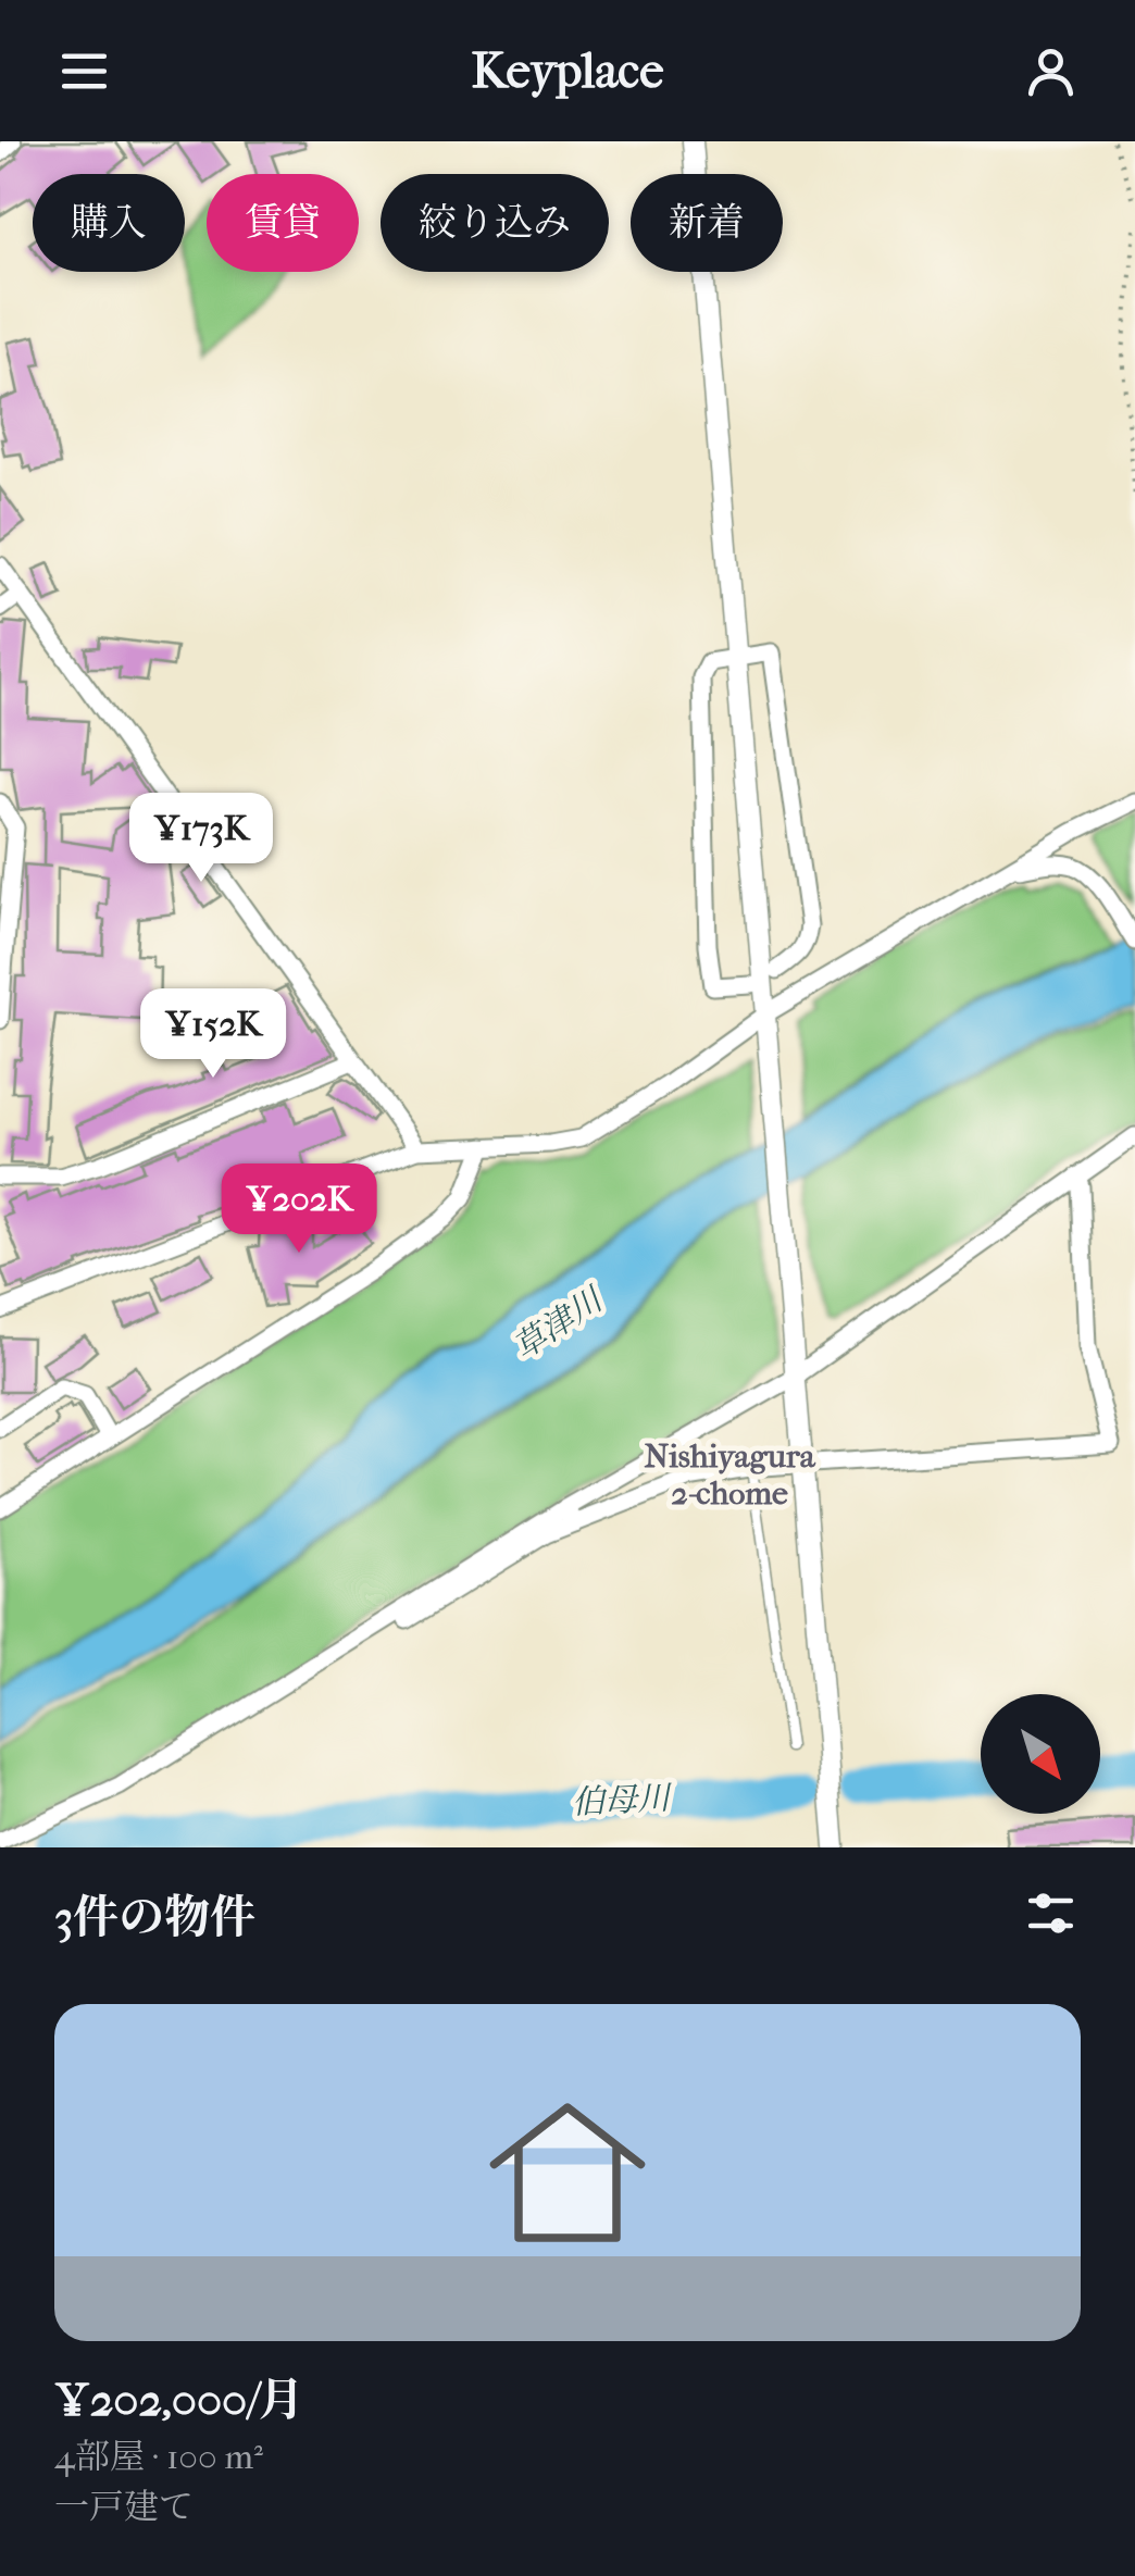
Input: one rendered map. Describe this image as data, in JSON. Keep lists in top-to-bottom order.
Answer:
{
  "districts": ["Nishiyagura 2-chome"],
  "water": ["草津川", "伯母川"],
  "north": "bottom right",
  "page": {
    "header": "Keyplace",
    "chip": [
      "購入",
      "賃貸",
      "絞り込み",
      "新着"
    ],
    "price": ["¥173K", "¥152K", "¥202K"],
    "heading": "3件の物件",
    "list": [
      {
        "name": "¥202,000/月",
        "note": "4部屋 · 100 m² · 一戸建て"
      }
    ]
  }
}
